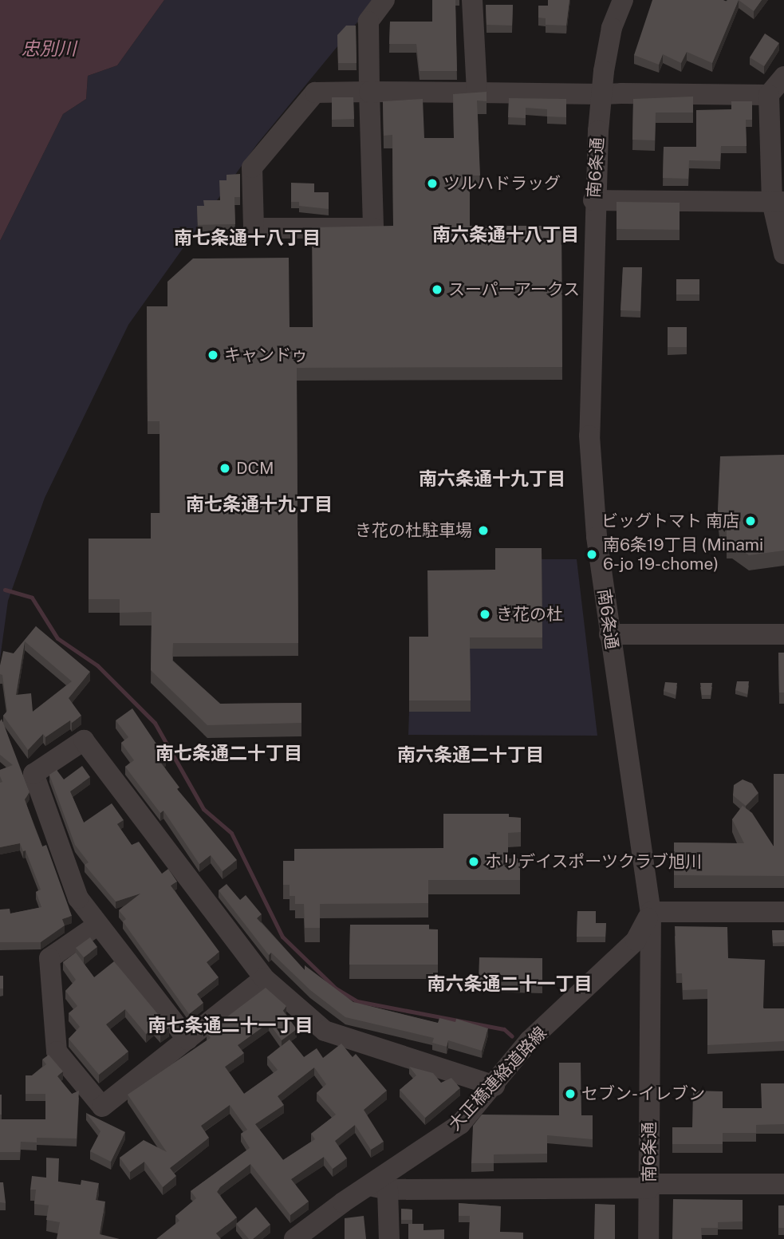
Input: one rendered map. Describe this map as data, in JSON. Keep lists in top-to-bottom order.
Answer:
{
  "streets": {
    "street": ["南6条通", "大正橋連絡道路線"]
  },
  "crossings": [
    ["南6条通", "大正橋連絡道路線"]
  ],
  "districts": [
    "南六条通十八丁目",
    "南七条通十八丁目",
    "南六条通十九丁目",
    "南七条通十九丁目",
    "南七条通二十丁目",
    "南六条通二十丁目",
    "南六条通二十一丁目",
    "南七条通二十一丁目"
  ],
  "water": ["忠別川"],
  "places": [
    "ツルハドラッグ",
    "スーパーアークス",
    "キャンドゥ",
    "DCM",
    "ビッグトマト 南店",
    "き花の杜駐車場",
    "南6条19丁目 (Minami 6-jo 19-chome)",
    "き花の杜",
    "ホリデイスポーツクラブ旭川",
    "セブン-イレブン"
  ]
}
